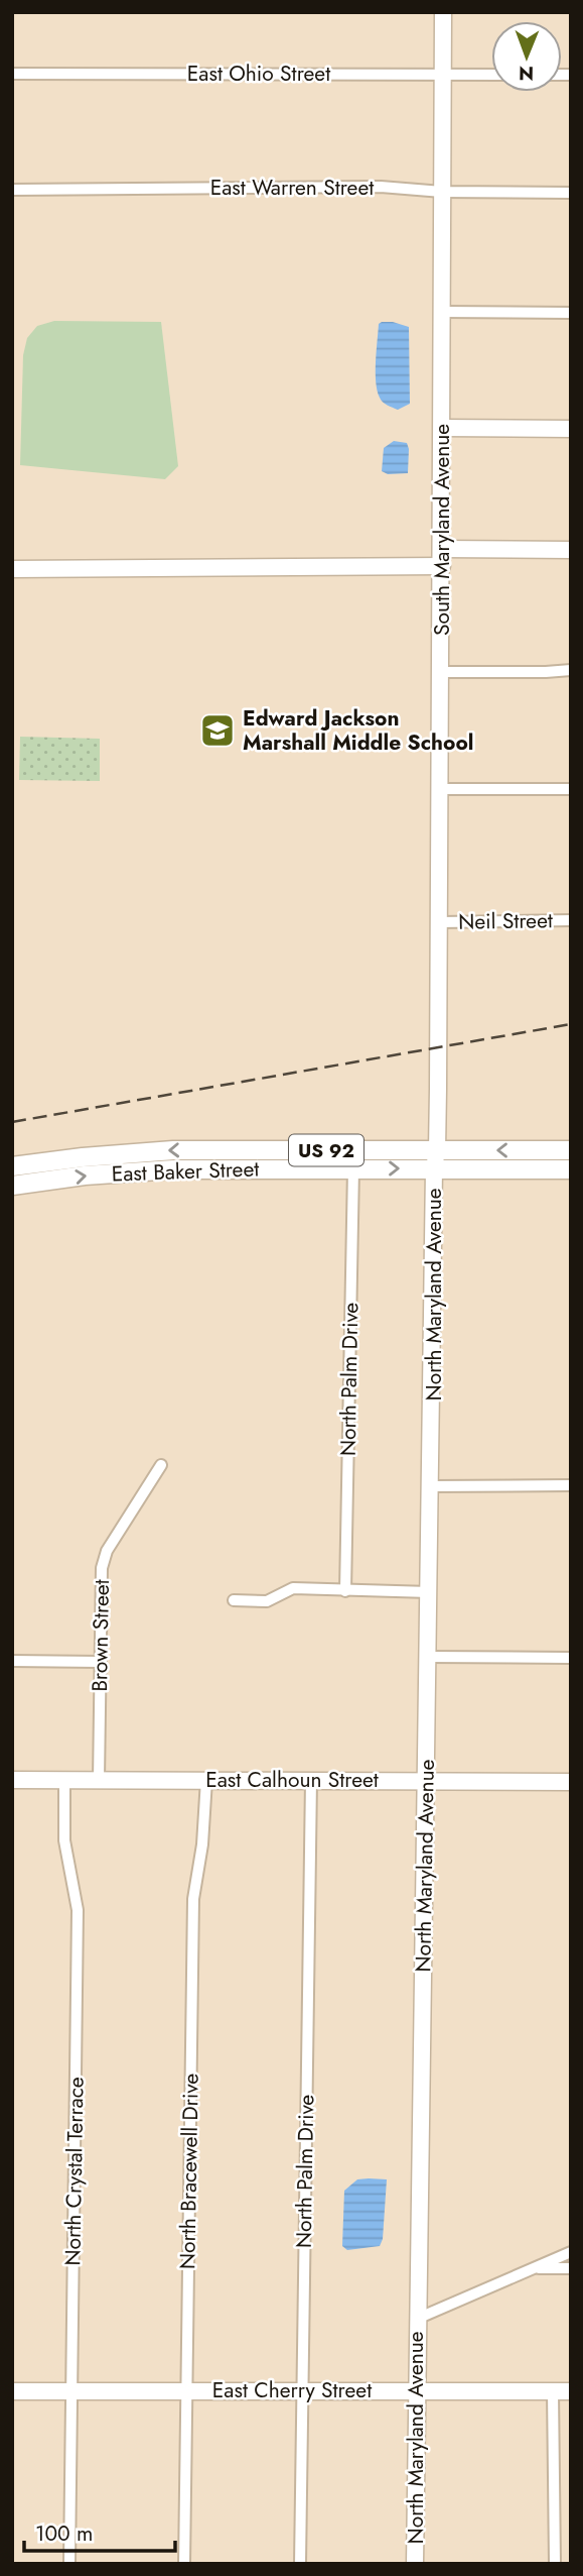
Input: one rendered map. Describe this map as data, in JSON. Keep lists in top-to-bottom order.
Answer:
{
  "streets": {
    "main road": ["US 92", "East Baker Street"],
    "street": [
      "East Ohio Street",
      "East Warren Street",
      "South Maryland Avenue",
      "Neil Street",
      "North Maryland Avenue",
      "North Palm Drive",
      "Brown Street",
      "East Calhoun Street",
      "North Crystal Terrace",
      "North Bracewell Drive",
      "East Cherry Street"
    ]
  },
  "crossings": [
    ["East Ohio Street", "South Maryland Avenue"],
    ["East Warren Street", "South Maryland Avenue"],
    ["South Maryland Avenue", "Neil Street"],
    ["South Maryland Avenue", "North Maryland Avenue"],
    ["East Baker Street", "North Maryland Avenue"],
    ["East Baker Street", "North Palm Drive"],
    ["North Maryland Avenue", "East Calhoun Street"],
    ["North Maryland Avenue", "East Cherry Street"],
    ["North Palm Drive", "East Calhoun Street"],
    ["North Palm Drive", "East Cherry Street"],
    ["Brown Street", "East Calhoun Street"],
    ["East Calhoun Street", "North Crystal Terrace"],
    ["East Calhoun Street", "North Bracewell Drive"],
    ["North Crystal Terrace", "East Cherry Street"],
    ["North Bracewell Drive", "East Cherry Street"]
  ],
  "places": {
    "school or university": ["Edward Jackson Marshall Middle School"]
  },
  "scale_bar": "100 m",
  "north": "bottom"
}
